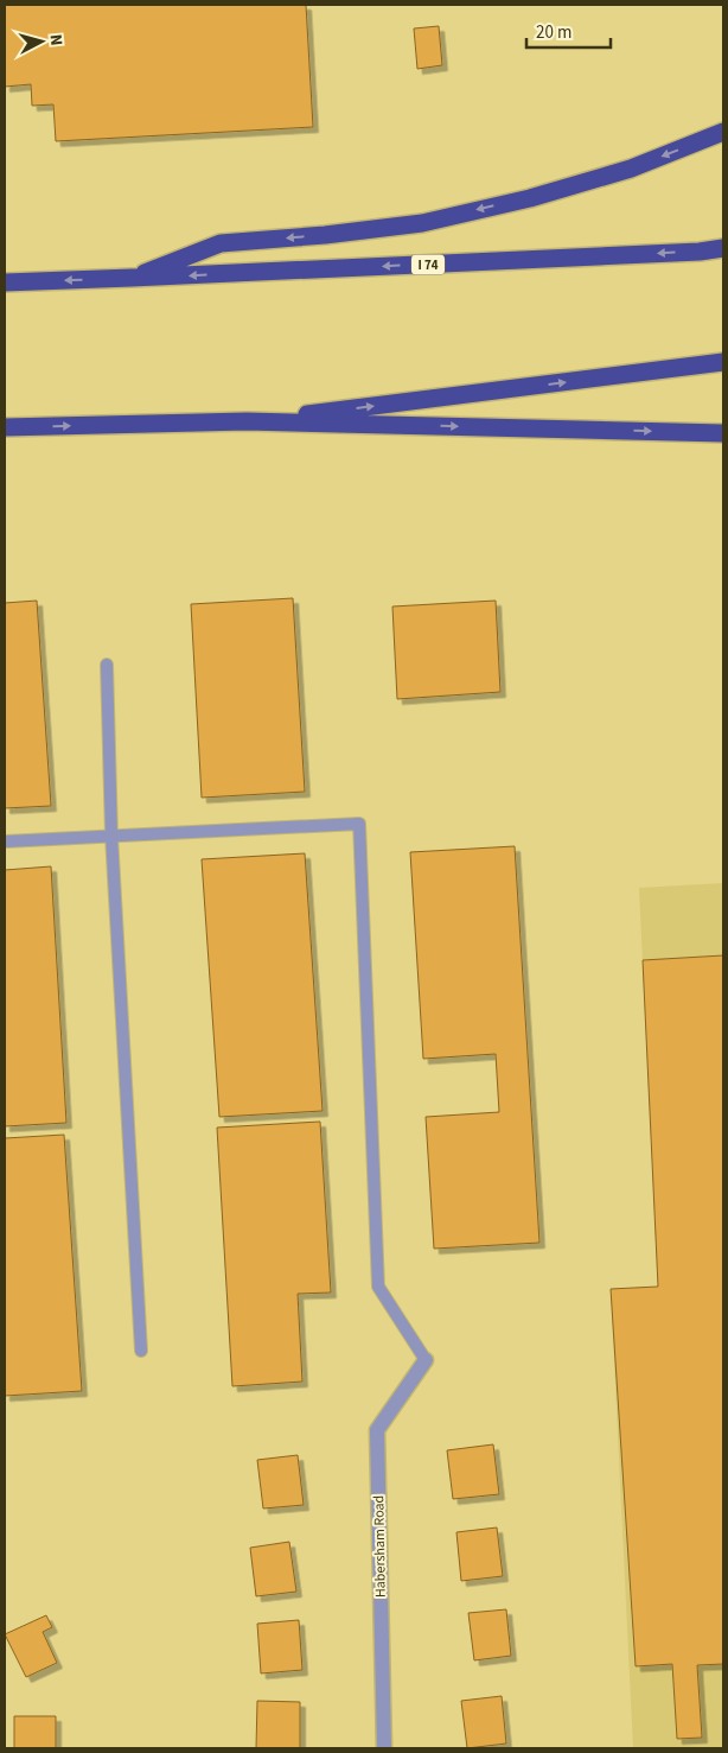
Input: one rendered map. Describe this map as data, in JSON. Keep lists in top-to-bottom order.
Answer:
{
  "streets": {
    "highway": ["I 74"],
    "street": ["Habersham Road"]
  },
  "scale_bar": "20 m",
  "north": "right"
}
